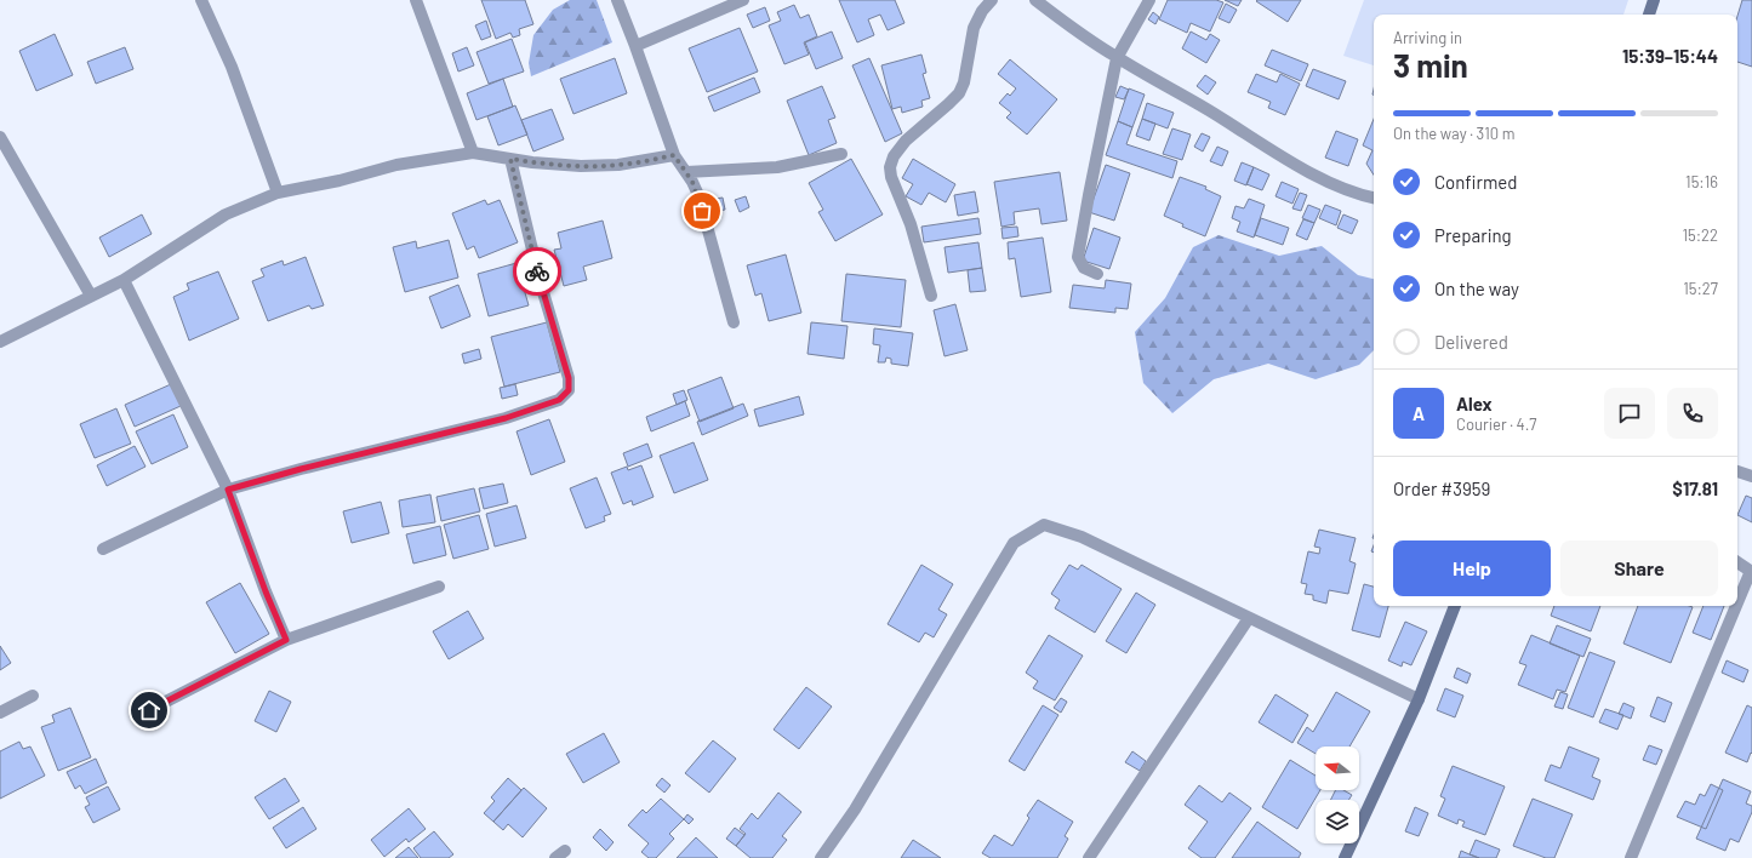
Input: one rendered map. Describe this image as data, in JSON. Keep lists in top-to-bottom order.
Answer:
{
  "north": "left",
  "page": {
    "heading": ["3 min", "Arriving in", "15:39–15:44"],
    "panel": [
      "Alex",
      "Courier · 4.7",
      "Order #3959",
      "$17.81"
    ],
    "bar": "On the way · 310 m",
    "list": [
      ["Confirmed", "15:16"],
      ["Preparing", "15:22"],
      ["On the way", "15:27"],
      "Delivered"
    ],
    "round": "A",
    "buttons": ["Help", "Share"]
  }
}
